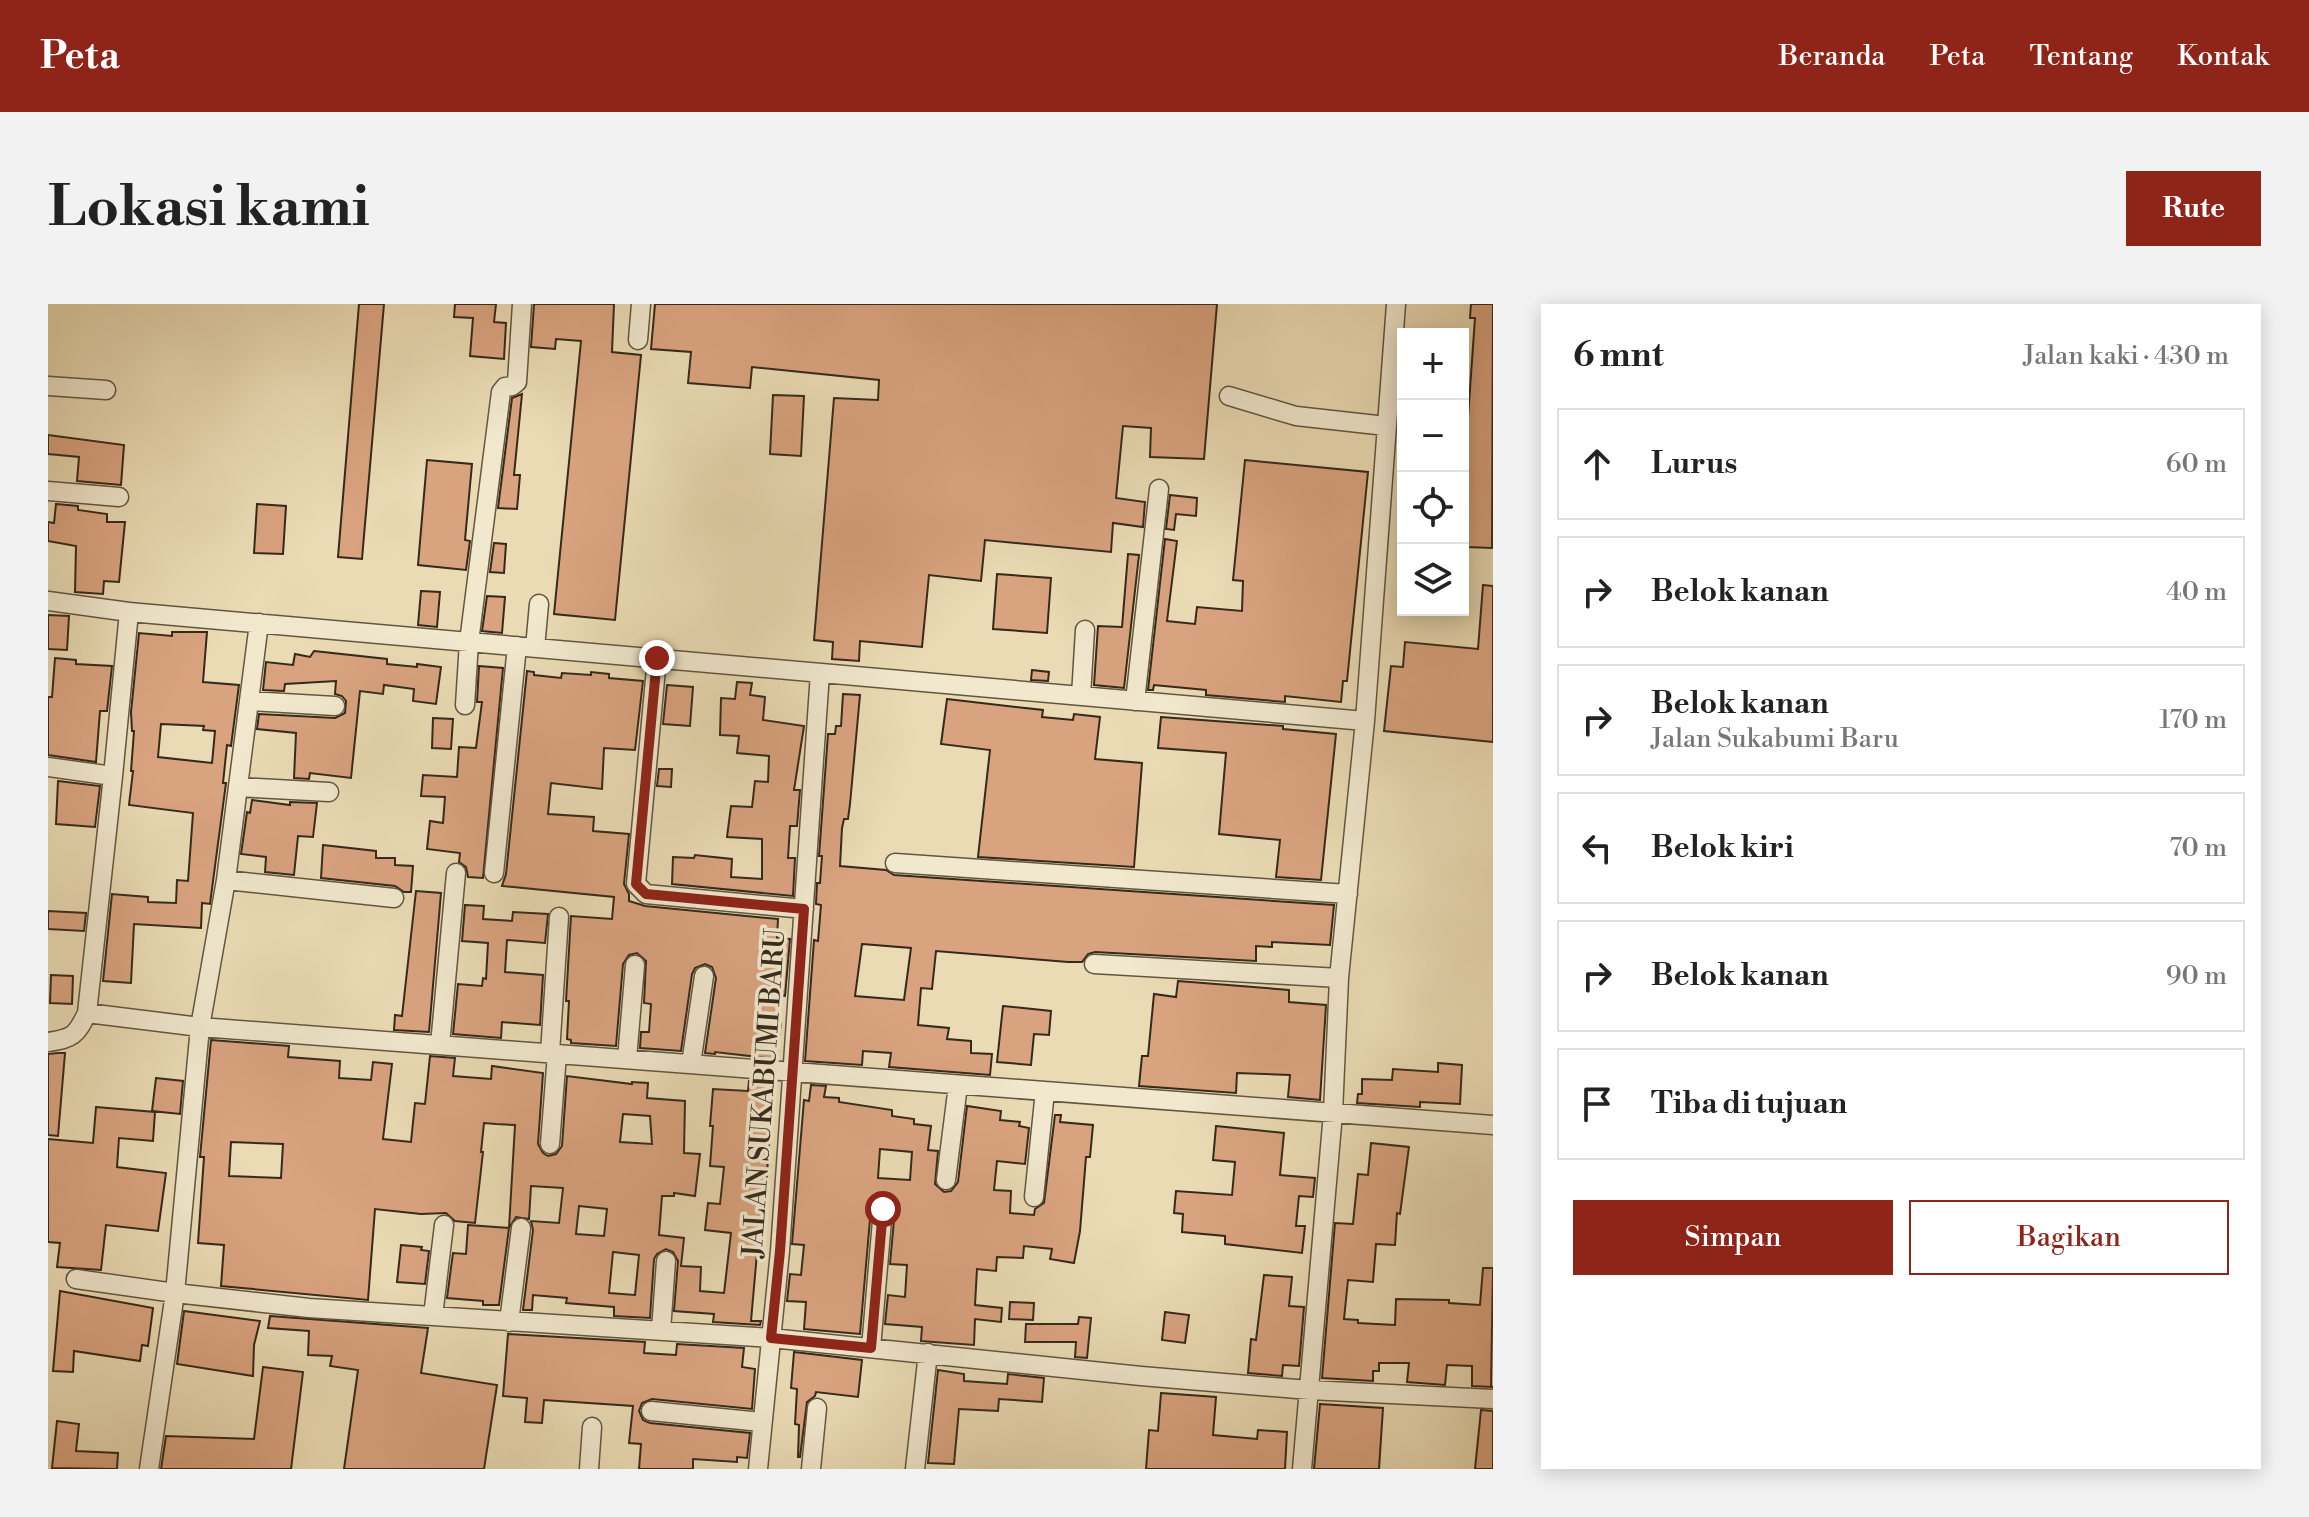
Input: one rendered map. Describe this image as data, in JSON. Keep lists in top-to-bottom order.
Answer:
{
  "streets": {
    "street": ["JALAN SUKABUMI BARU"]
  },
  "page": {
    "header": "Peta",
    "nav": [
      "Beranda",
      "Peta",
      "Tentang",
      "Kontak"
    ],
    "buttons": [
      "Rute",
      ["Simpan", "Bagikan"]
    ],
    "title": "Lokasi kami",
    "heading": ["6 mnt", "Jalan kaki · 430 m"],
    "map_buttons": ["+", "−"],
    "list": [
      ["Lurus", "60 m"],
      ["Belok kanan", "40 m"],
      ["Belok kanan", "Jalan Sukabumi Baru", "170 m"],
      ["Belok kiri", "70 m"],
      ["Belok kanan", "90 m"],
      "Tiba di tujuan"
    ]
  }
}
